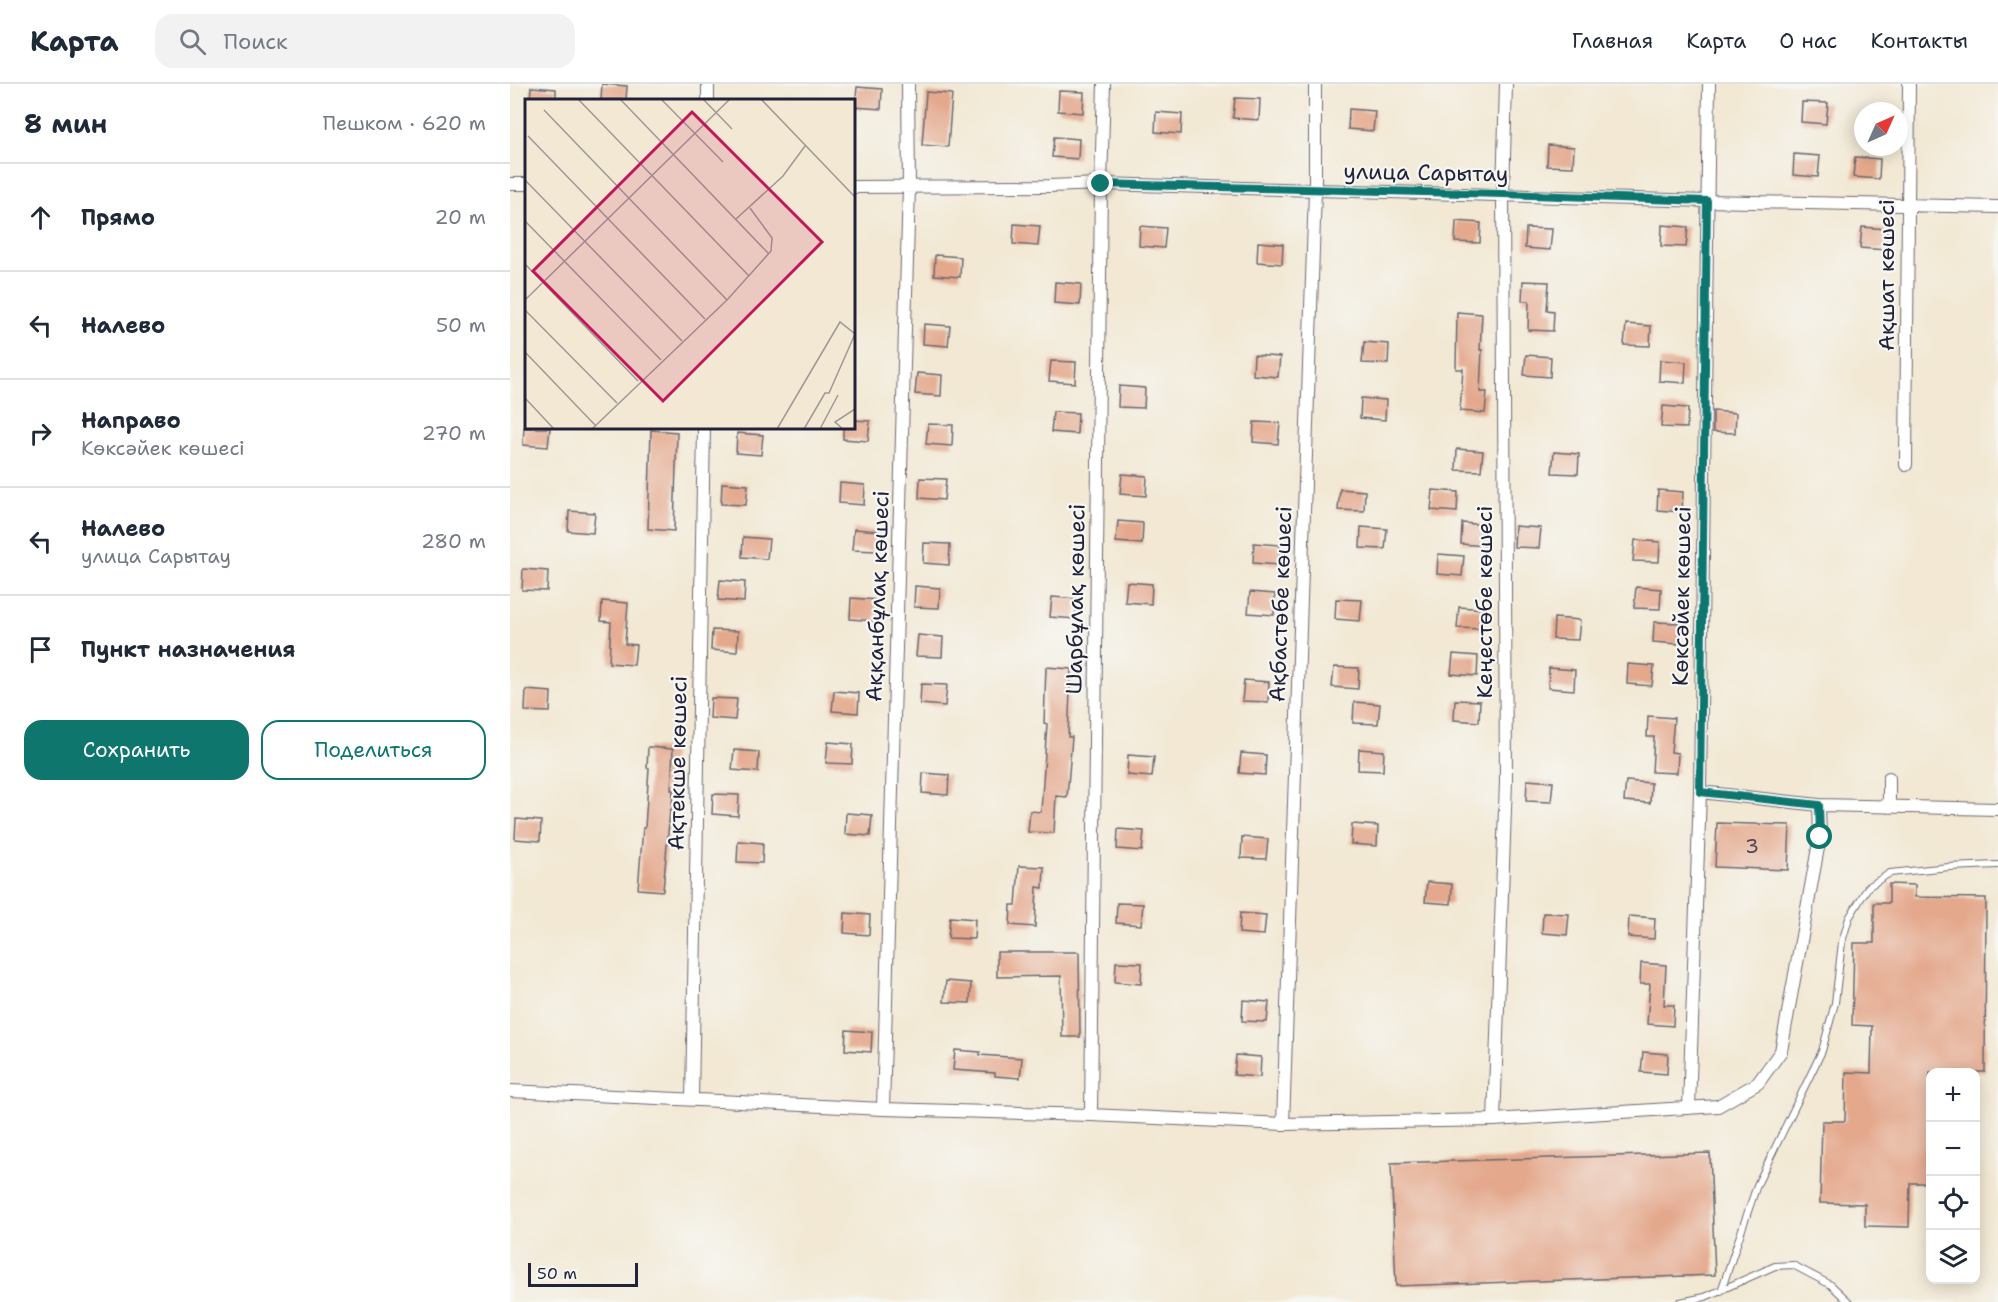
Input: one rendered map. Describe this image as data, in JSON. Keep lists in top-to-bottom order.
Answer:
{
  "streets": {
    "street": [
      "улица Сарытау",
      "Ақшат көшесі",
      "Аққанбұлақ көшесі",
      "Көксәйек көшесі",
      "Шарбұлақ көшесі",
      "Кеңестөбе көшесі",
      "Ақбастөбе көшесі",
      "Ақтекше көшесі"
    ]
  },
  "crossings": [
    ["улица Сарытау", "Ақшат көшесі"],
    ["улица Сарытау", "Аққанбұлақ көшесі"],
    ["улица Сарытау", "Көксәйек көшесі"],
    ["улица Сарытау", "Шарбұлақ көшесі"],
    ["улица Сарытау", "Кеңестөбе көшесі"],
    ["улица Сарытау", "Ақбастөбе көшесі"]
  ],
  "house_numbers": ["3"],
  "scale_bar": "50 m",
  "north": "top right",
  "page": {
    "header": "Карта",
    "search": "Поиск",
    "nav": [
      "Главная",
      "Карта",
      "О нас",
      "Контакты"
    ],
    "heading": ["8 мин", "Пешком · 620 m"],
    "list": [
      ["Прямо", "20 m"],
      ["Налево", "50 m"],
      ["Направо", "Көксәйек көшесі", "270 m"],
      ["Налево", "улица Сарытау", "280 m"],
      "Пункт назначения"
    ],
    "buttons": ["Сохранить", "Поделиться"],
    "map_buttons": ["+", "−"],
    "scale": "50 m"
  }
}
